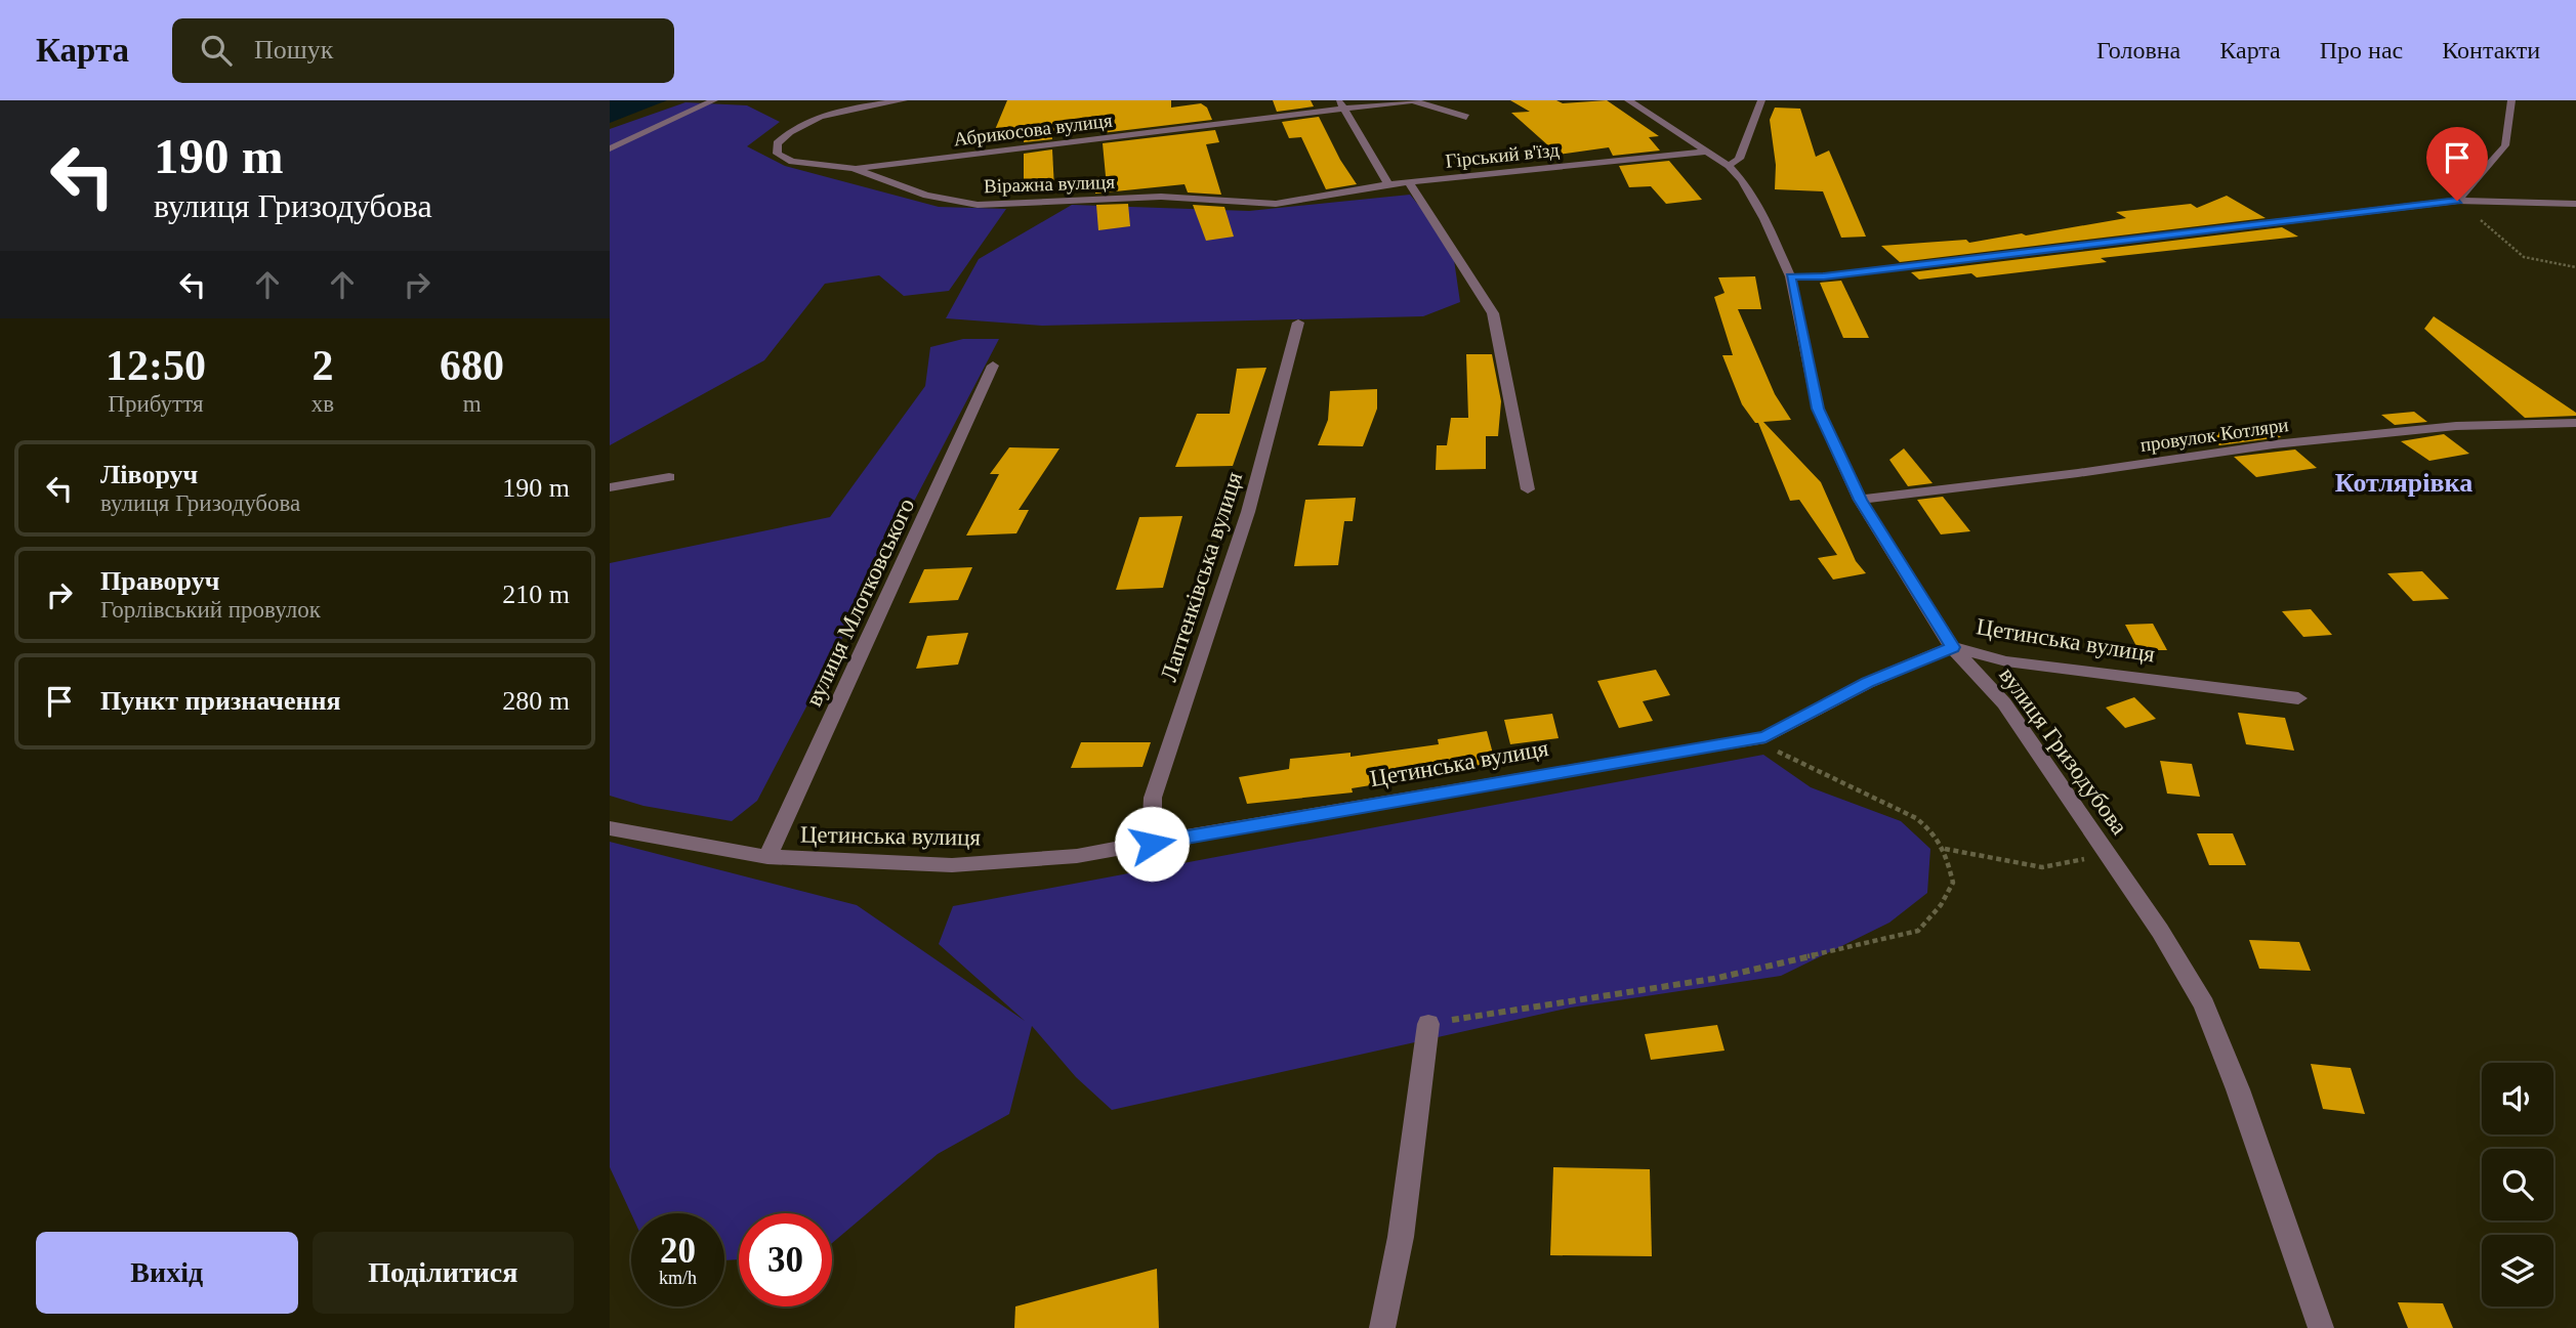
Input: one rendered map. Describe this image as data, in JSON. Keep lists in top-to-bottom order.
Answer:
{
  "streets": {
    "street": [
      "Абрикосова вулиця",
      "Гірський в'їзд",
      "Віражна вулиця",
      "провулок Котляри",
      "Лаптенківська вулиця",
      "вулиця Млотковського",
      "Цетинська вулиця",
      "вулиця Гризодубова"
    ]
  },
  "crossings": [
    ["Абрикосова вулиця", "Гірський в'їзд"],
    ["Абрикосова вулиця", "Віражна вулиця"],
    ["Гірський в'їзд", "Віражна вулиця"],
    ["провулок Котляри", "вулиця Гризодубова"],
    ["Лаптенківська вулиця", "Цетинська вулиця"],
    ["вулиця Млотковського", "Цетинська вулиця"],
    ["Цетинська вулиця", "вулиця Гризодубова"]
  ],
  "districts": ["Котлярівка"],
  "page": {
    "header": "Карта",
    "search": "Пошук",
    "nav": [
      "Головна",
      "Карта",
      "Про нас",
      "Контакти"
    ],
    "turn": ["190 m", "вулиця Гризодубова"],
    "eta": [
      "12:50",
      "Прибуття",
      "2",
      "хв",
      "680",
      "m"
    ],
    "list": [
      {
        "name": "Ліворуч",
        "note": "вулиця Гризодубова",
        "value": "190 m"
      },
      {
        "name": "Праворуч",
        "note": "Горлівський провулок",
        "value": "210 m"
      },
      {
        "name": "Пункт призначення",
        "value": "280 m"
      }
    ],
    "speed": "20 km/h",
    "limit": "30",
    "buttons": ["Вихід", "Поділитися"]
  }
}
